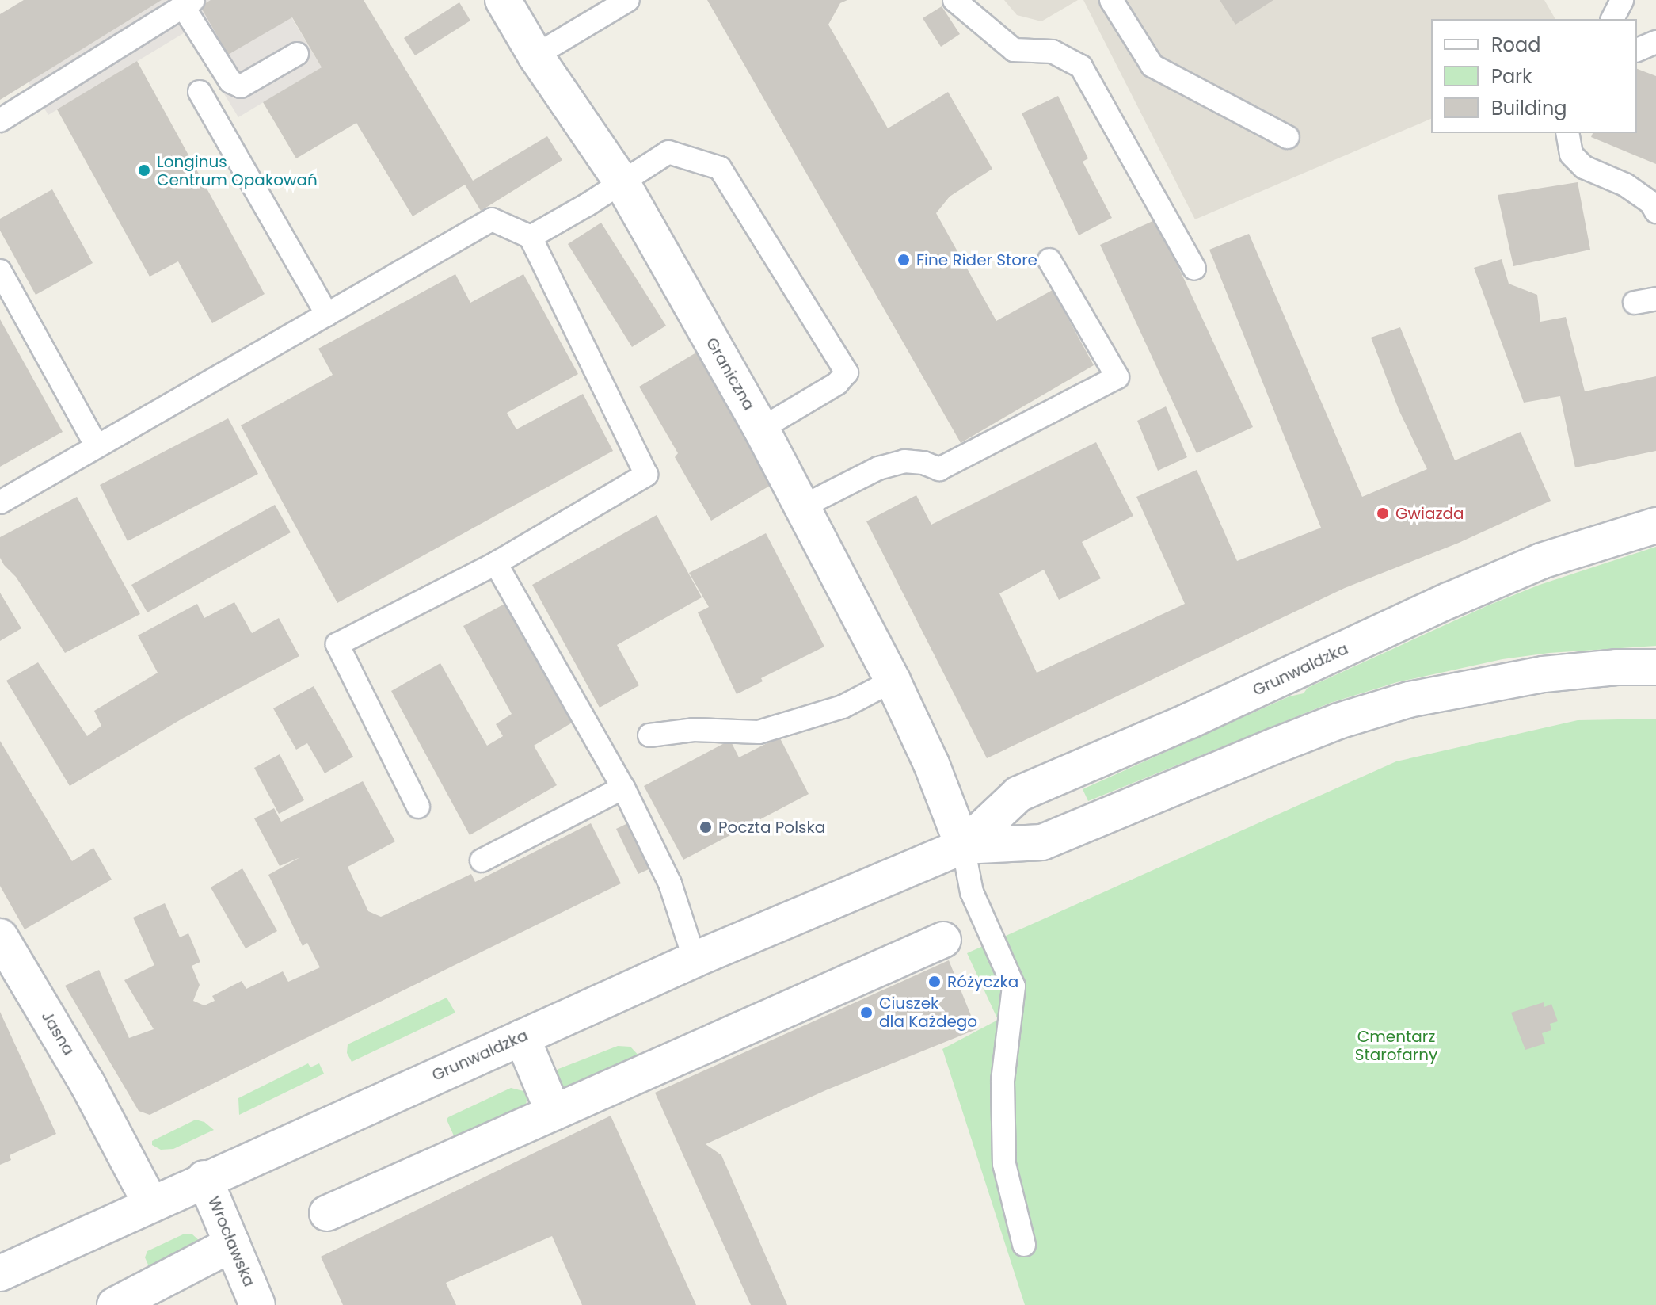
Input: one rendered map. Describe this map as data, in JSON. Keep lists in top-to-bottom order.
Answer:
{
  "streets": {
    "main road": [
      "Graniczna",
      "Grunwaldzka",
      "Jasna",
      "Wrocławska"
    ]
  },
  "crossings": [
    ["Graniczna", "Grunwaldzka"],
    ["Grunwaldzka", "Jasna"],
    ["Grunwaldzka", "Wrocławska"]
  ],
  "parks": ["Cmentarz Starofarny"],
  "places": [
    "Longinus Centrum Opakowań",
    "Fine Rider Store",
    "Gwiazda",
    "Poczta Polska",
    "Różyczka",
    "Ciuszek dla Każdego"
  ],
  "legend": ["Road", "Park", "Building"]
}
